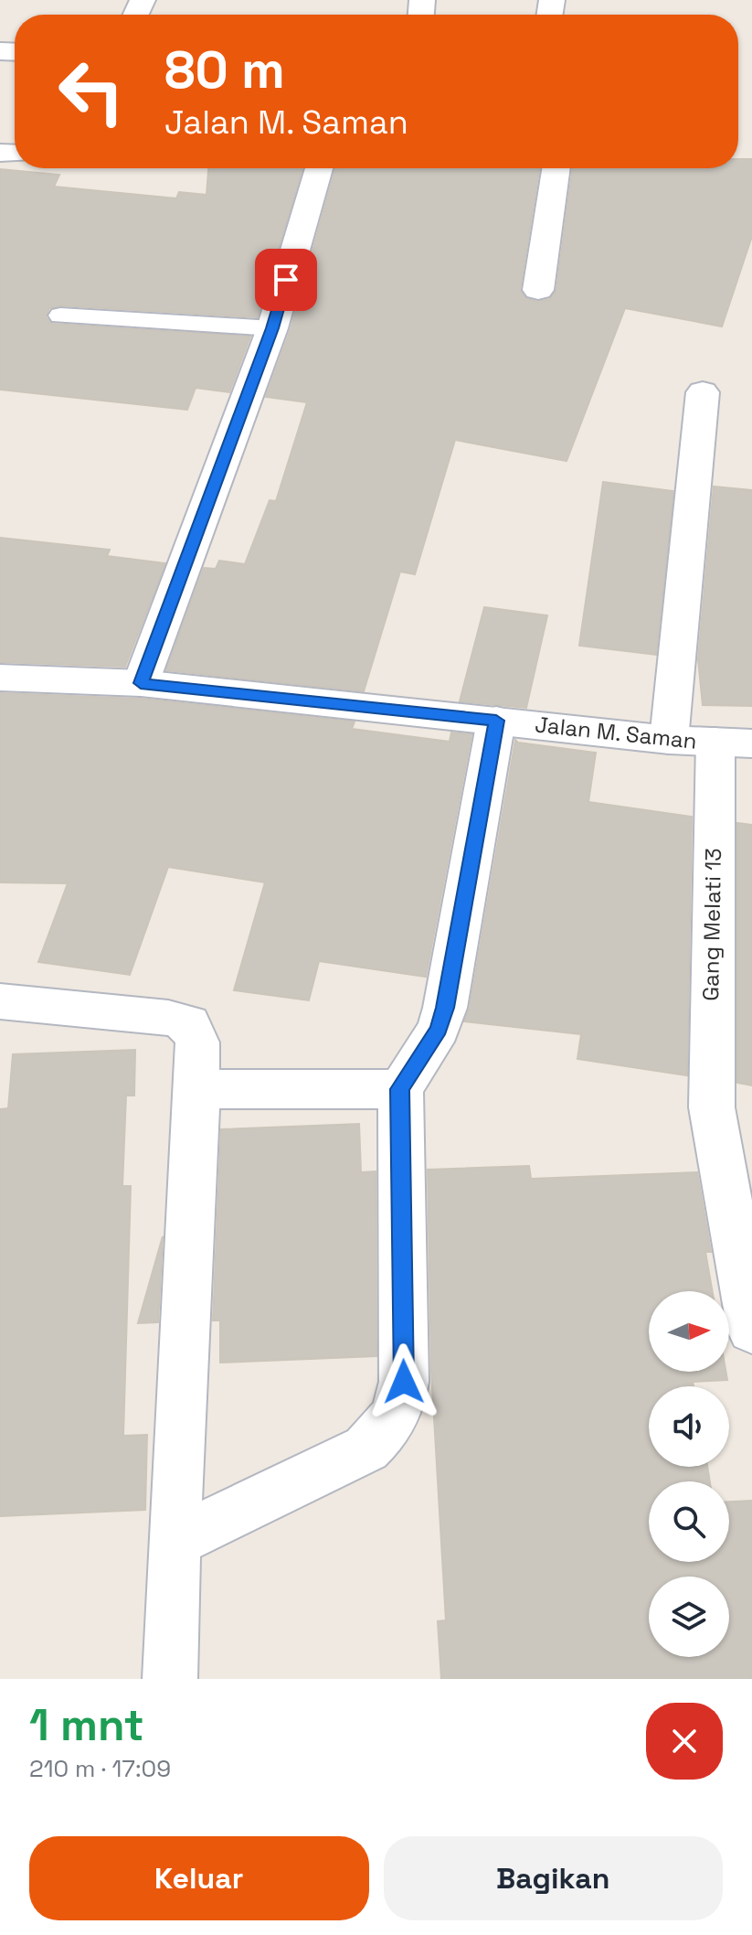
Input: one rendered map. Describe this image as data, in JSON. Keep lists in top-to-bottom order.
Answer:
{
  "streets": {
    "street": ["Jalan M. Saman", "Gang Melati 13"]
  },
  "crossings": [
    ["Jalan M. Saman", "Gang Melati 13"]
  ],
  "north": "right",
  "page": {
    "turn": ["80 m", "Jalan M. Saman"],
    "heading": ["1 mnt", "210 m · 17:09"],
    "buttons": ["Keluar", "Bagikan"]
  }
}
